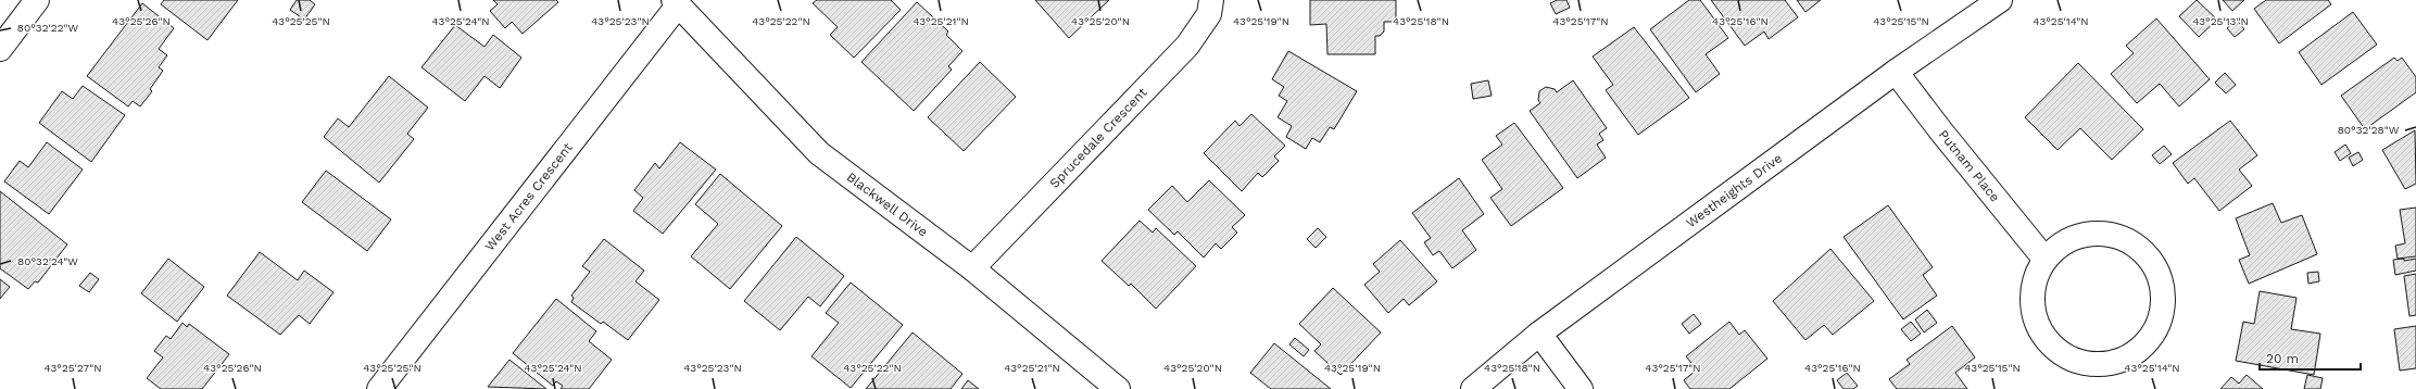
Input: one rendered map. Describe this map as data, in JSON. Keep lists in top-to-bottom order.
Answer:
{
  "streets": {
    "street": [
      "Sprucedale Crescent",
      "Putnam Place",
      "Westheights Drive",
      "West Acres Crescent",
      "Blackwell Drive"
    ]
  },
  "crossings": [
    ["Sprucedale Crescent", "Blackwell Drive"],
    ["Putnam Place", "Westheights Drive"],
    ["West Acres Crescent", "Blackwell Drive"]
  ],
  "scale_bar": "20 m",
  "coordinates": [
    "43°25'19\"N",
    "43°25'18\"N",
    "43°25'17\"N",
    "43°25'26\"N",
    "43°25'25\"N",
    "43°25'24\"N",
    "43°25'23\"N",
    "43°25'22\"N",
    "43°25'21\"N",
    "43°25'20\"N",
    "43°25'16\"N",
    "43°25'15\"N",
    "43°25'14\"N",
    "43°25'13\"N",
    "80°32'22\"W",
    "80°32'28\"W",
    "80°32'24\"W",
    "43°25'27\"N"
  ]
}
